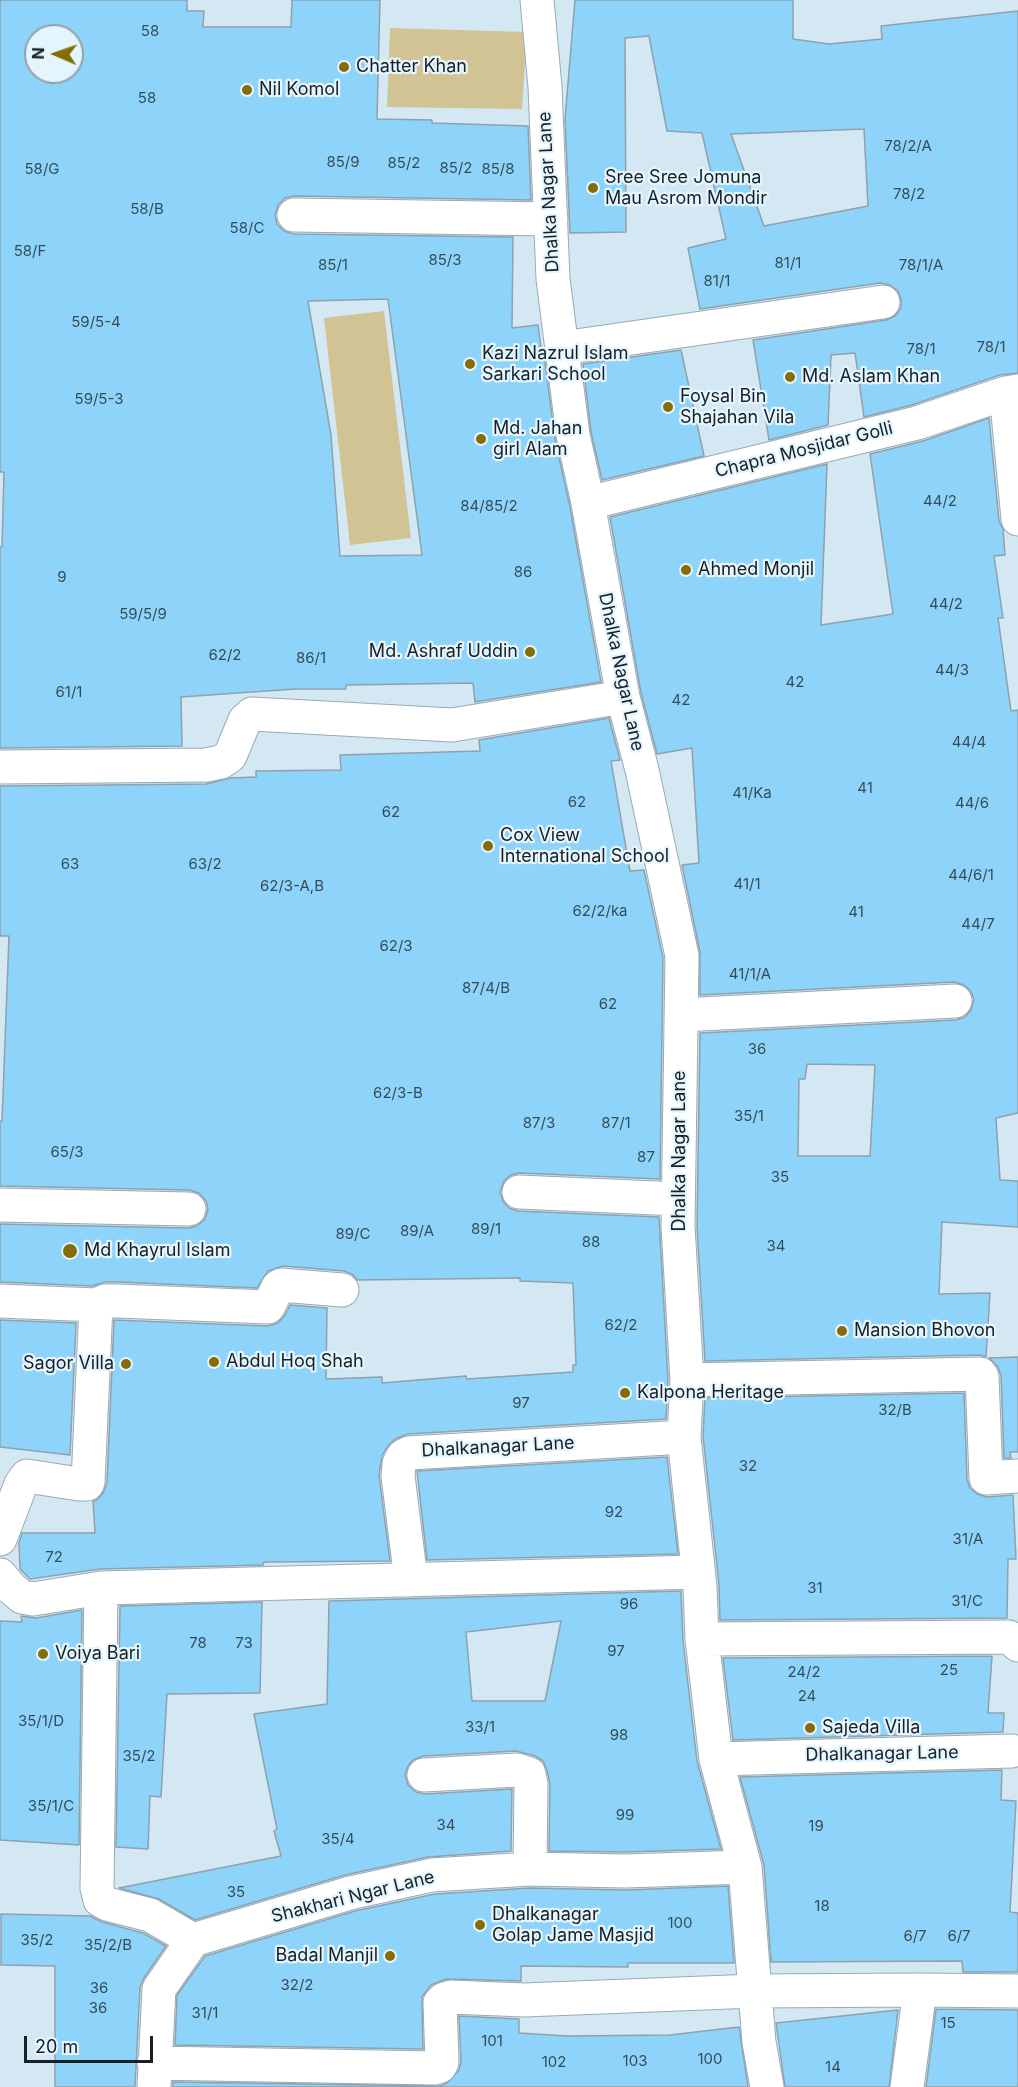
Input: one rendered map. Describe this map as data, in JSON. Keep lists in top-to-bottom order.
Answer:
{
  "streets": {
    "street": [
      "Dhalka Nagar Lane",
      "Chapra Mosjidar Golli",
      "Dhalkanagar Lane",
      "Shakhari Ngar Lane"
    ]
  },
  "crossings": [
    ["Dhalka Nagar Lane", "Chapra Mosjidar Golli"]
  ],
  "places": [
    "Chatter Khan",
    "Nil Komol",
    "Sree Sree Jomuna Mau Asrom Mondir",
    "Kazi Nazrul Islam Sarkari School",
    "Md. Aslam Khan",
    "Foysal Bin Shajahan Vila",
    "Md. Jahan girl Alam",
    "Ahmed Monjil",
    "Md. Ashraf Uddin",
    "Cox View International School",
    "Md Khayrul Islam",
    "Mansion Bhovon",
    "Abdul Hoq Shah",
    "Sagor Villa",
    "Kalpona Heritage",
    "Voiya Bari",
    "Sajeda Villa",
    "Dhalkanagar Golap Jame Masjid",
    "Badal Manjil"
  ],
  "house_numbers": [
    "58",
    "58",
    "78/2/A",
    "85/9",
    "85/2",
    "85/2",
    "58/G",
    "85/8",
    "78/2",
    "58/B",
    "58/C",
    "58/F",
    "85/3",
    "81/1",
    "85/1",
    "78/1/A",
    "81/1",
    "59/5-4",
    "78/1",
    "78/1",
    "59/5-3",
    "44/2",
    "84/85/2",
    "86",
    "9",
    "44/2",
    "59/5/9",
    "62/2",
    "86/1",
    "44/3",
    "42",
    "61/1",
    "42",
    "44/4",
    "41",
    "41/Ka",
    "62",
    "44/6",
    "62",
    "63",
    "63/2",
    "44/6/1",
    "41/1",
    "62/3-A,B",
    "62/2/ka",
    "41",
    "44/7",
    "62/3",
    "41/1/A",
    "87/4/B",
    "62",
    "36",
    "62/3-B",
    "35/1",
    "87/3",
    "87/1",
    "65/3",
    "87",
    "35",
    "89/1",
    "89/A",
    "89/C",
    "88",
    "34",
    "62/2",
    "97",
    "32/B",
    "32",
    "92",
    "31/A",
    "72",
    "31",
    "31/C",
    "96",
    "78",
    "73",
    "97",
    "25",
    "24/2",
    "24",
    "35/1/D",
    "33/1",
    "98",
    "35/2",
    "35/1/C",
    "99",
    "34",
    "19",
    "35/4",
    "35",
    "18",
    "100",
    "6/7",
    "6/7",
    "35/2",
    "35/2/B",
    "32/2",
    "36",
    "36",
    "31/1",
    "15",
    "101",
    "100",
    "103",
    "102",
    "14"
  ],
  "scale_bar": "20 m",
  "north": "left"
}
